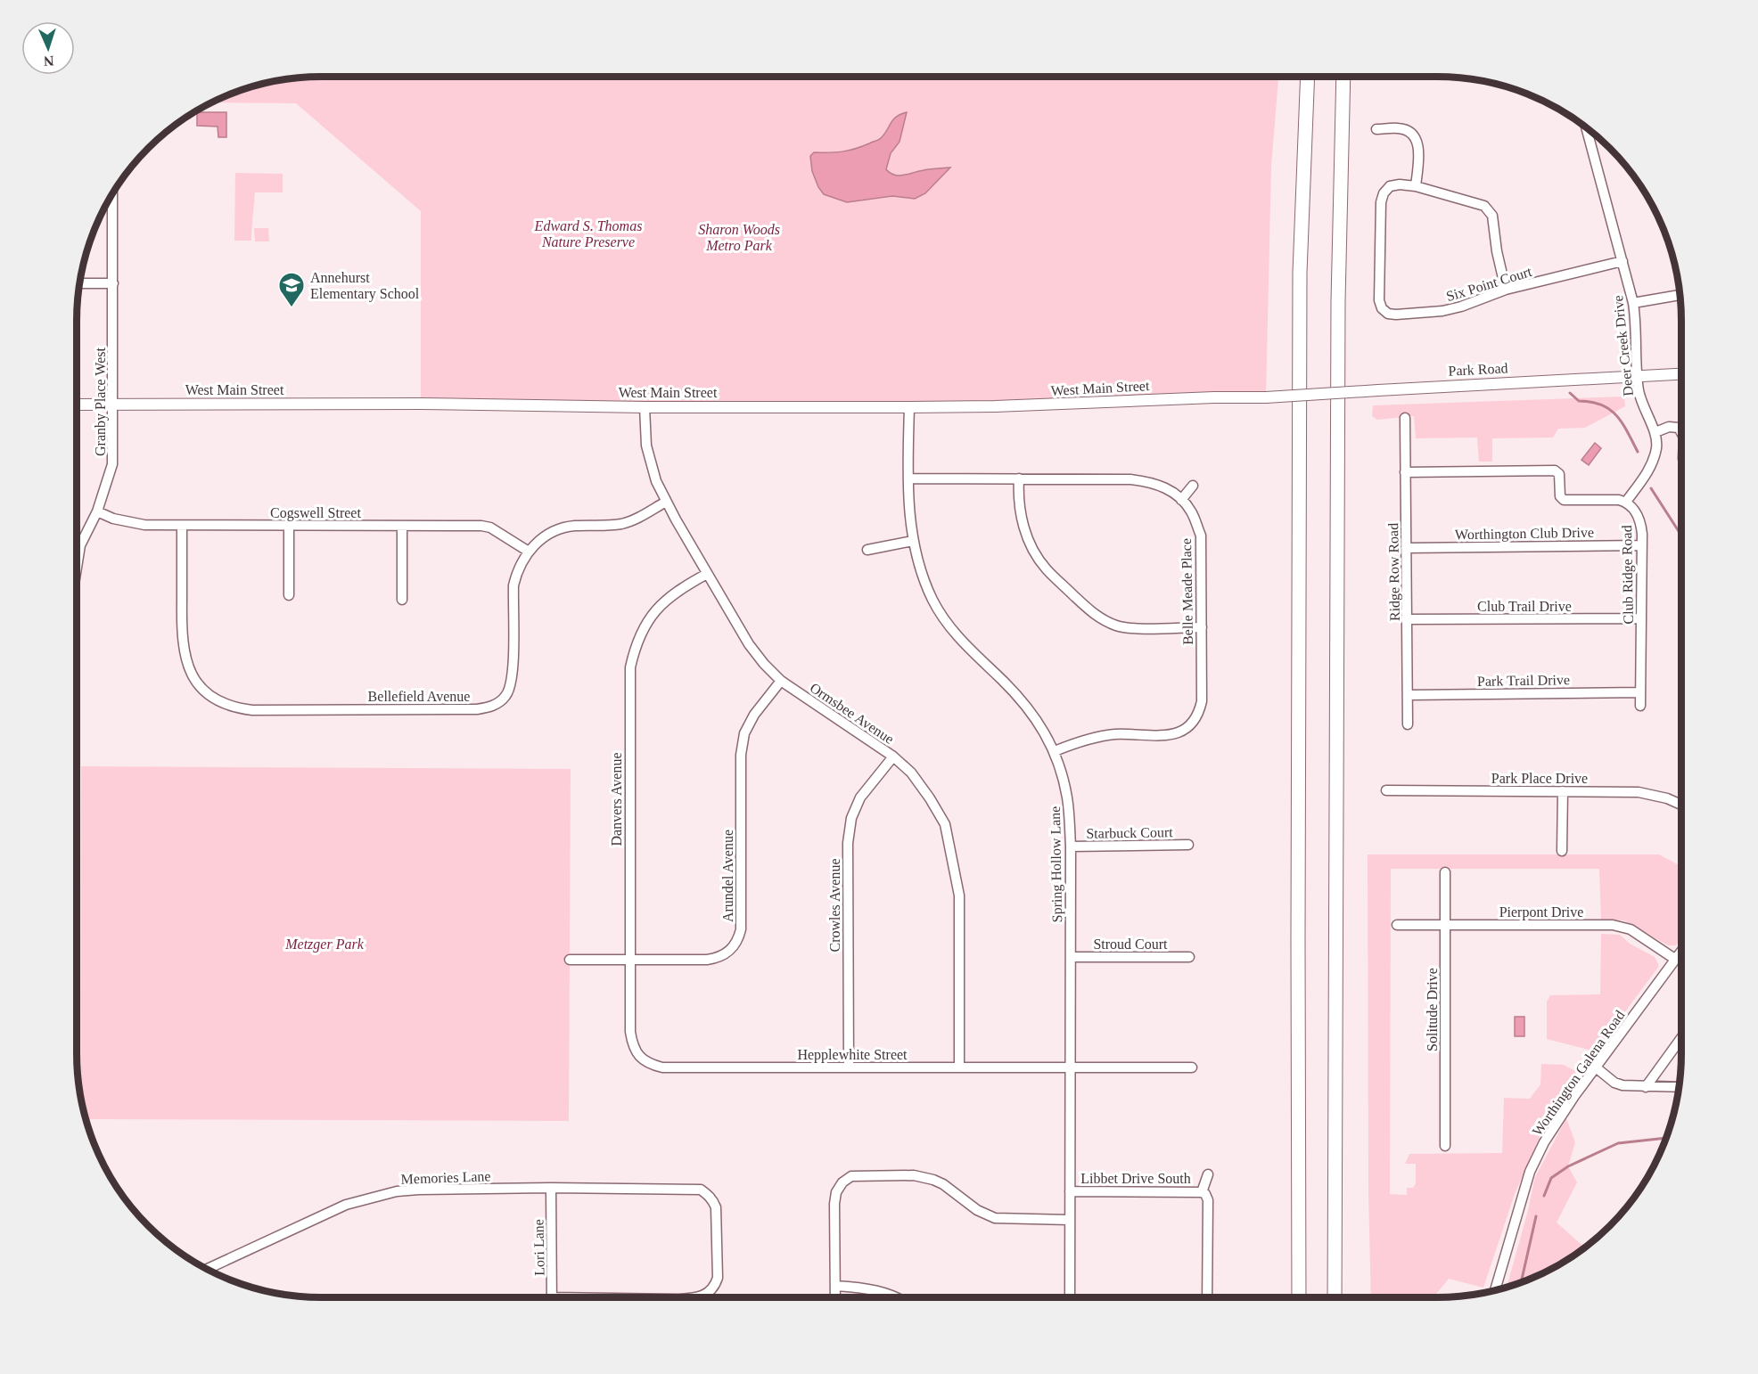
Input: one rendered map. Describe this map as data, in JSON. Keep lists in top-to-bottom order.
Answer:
{
  "streets": {
    "main road": ["Park Road", "West Main Street"],
    "street": [
      "Six Point Court",
      "Deer Creek Drive",
      "Granby Place West",
      "Cogswell Street",
      "Worthington Club Drive",
      "Ridge Row Road",
      "Club Ridge Road",
      "Belle Meade Place",
      "Club Trail Drive",
      "Park Trail Drive",
      "Bellefield Avenue",
      "Ormsbee Avenue",
      "Park Place Drive",
      "Danvers Avenue",
      "Starbuck Court",
      "Spring Hollow Lane",
      "Arundel Avenue",
      "Crowles Avenue",
      "Pierpont Drive",
      "Stroud Court",
      "Solitude Drive",
      "Hepplewhite Street",
      "Worthington Galena Road",
      "Memories Lane",
      "Libbet Drive South",
      "Lori Lane"
    ]
  },
  "crossings": [
    ["Six Point Court", "Deer Creek Drive"],
    ["Deer Creek Drive", "Park Road"],
    ["Deer Creek Drive", "Club Ridge Road"],
    ["Park Road", "West Main Street"],
    ["West Main Street", "Granby Place West"],
    ["West Main Street", "Ormsbee Avenue"],
    ["West Main Street", "Spring Hollow Lane"],
    ["Granby Place West", "Cogswell Street"],
    ["Cogswell Street", "Bellefield Avenue"],
    ["Worthington Club Drive", "Ridge Row Road"],
    ["Worthington Club Drive", "Club Ridge Road"],
    ["Ridge Row Road", "Club Trail Drive"],
    ["Ridge Row Road", "Park Trail Drive"],
    ["Club Ridge Road", "Club Trail Drive"],
    ["Club Ridge Road", "Park Trail Drive"],
    ["Belle Meade Place", "Spring Hollow Lane"],
    ["Bellefield Avenue", "Ormsbee Avenue"],
    ["Ormsbee Avenue", "Danvers Avenue"],
    ["Ormsbee Avenue", "Arundel Avenue"],
    ["Ormsbee Avenue", "Crowles Avenue"],
    ["Ormsbee Avenue", "Hepplewhite Street"],
    ["Danvers Avenue", "Arundel Avenue"],
    ["Danvers Avenue", "Hepplewhite Street"],
    ["Starbuck Court", "Spring Hollow Lane"],
    ["Spring Hollow Lane", "Stroud Court"],
    ["Spring Hollow Lane", "Hepplewhite Street"],
    ["Spring Hollow Lane", "Libbet Drive South"],
    ["Crowles Avenue", "Hepplewhite Street"],
    ["Pierpont Drive", "Solitude Drive"],
    ["Pierpont Drive", "Worthington Galena Road"],
    ["Memories Lane", "Lori Lane"]
  ],
  "parks": ["Edward S. Thomas Nature Preserve", "Sharon Woods Metro Park", "Metzger Park"],
  "places": {
    "school or university": ["Annehurst Elementary School"]
  },
  "north": "bottom"
}
